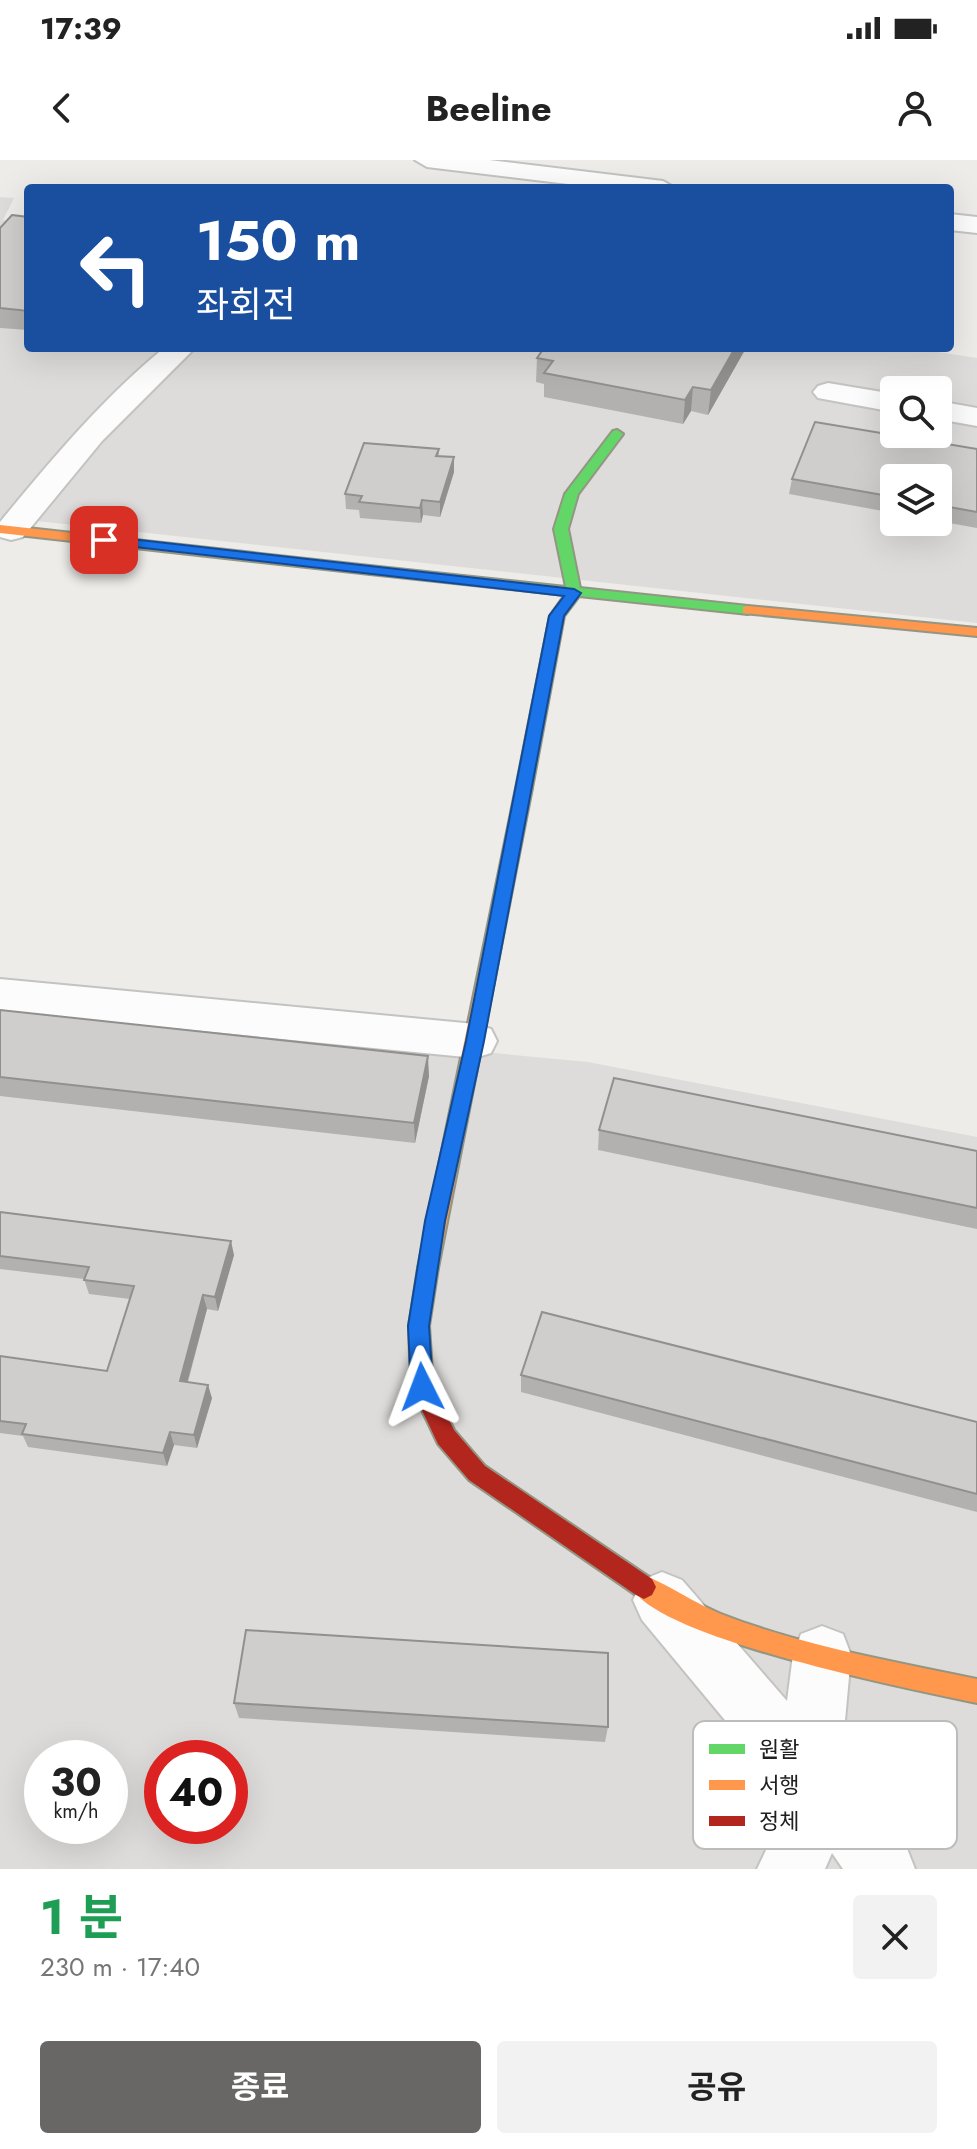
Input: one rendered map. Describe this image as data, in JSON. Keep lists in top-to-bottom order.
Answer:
{
  "legend": ["원활", "서행", "정체"],
  "page": {
    "status": "17:39",
    "header": "Beeline",
    "turn": ["150 m", "좌회전"],
    "speed": "30 km/h",
    "limit": "40",
    "heading": ["1 분", "230 m · 17:40"],
    "buttons": ["종료", "공유"]
  }
}
